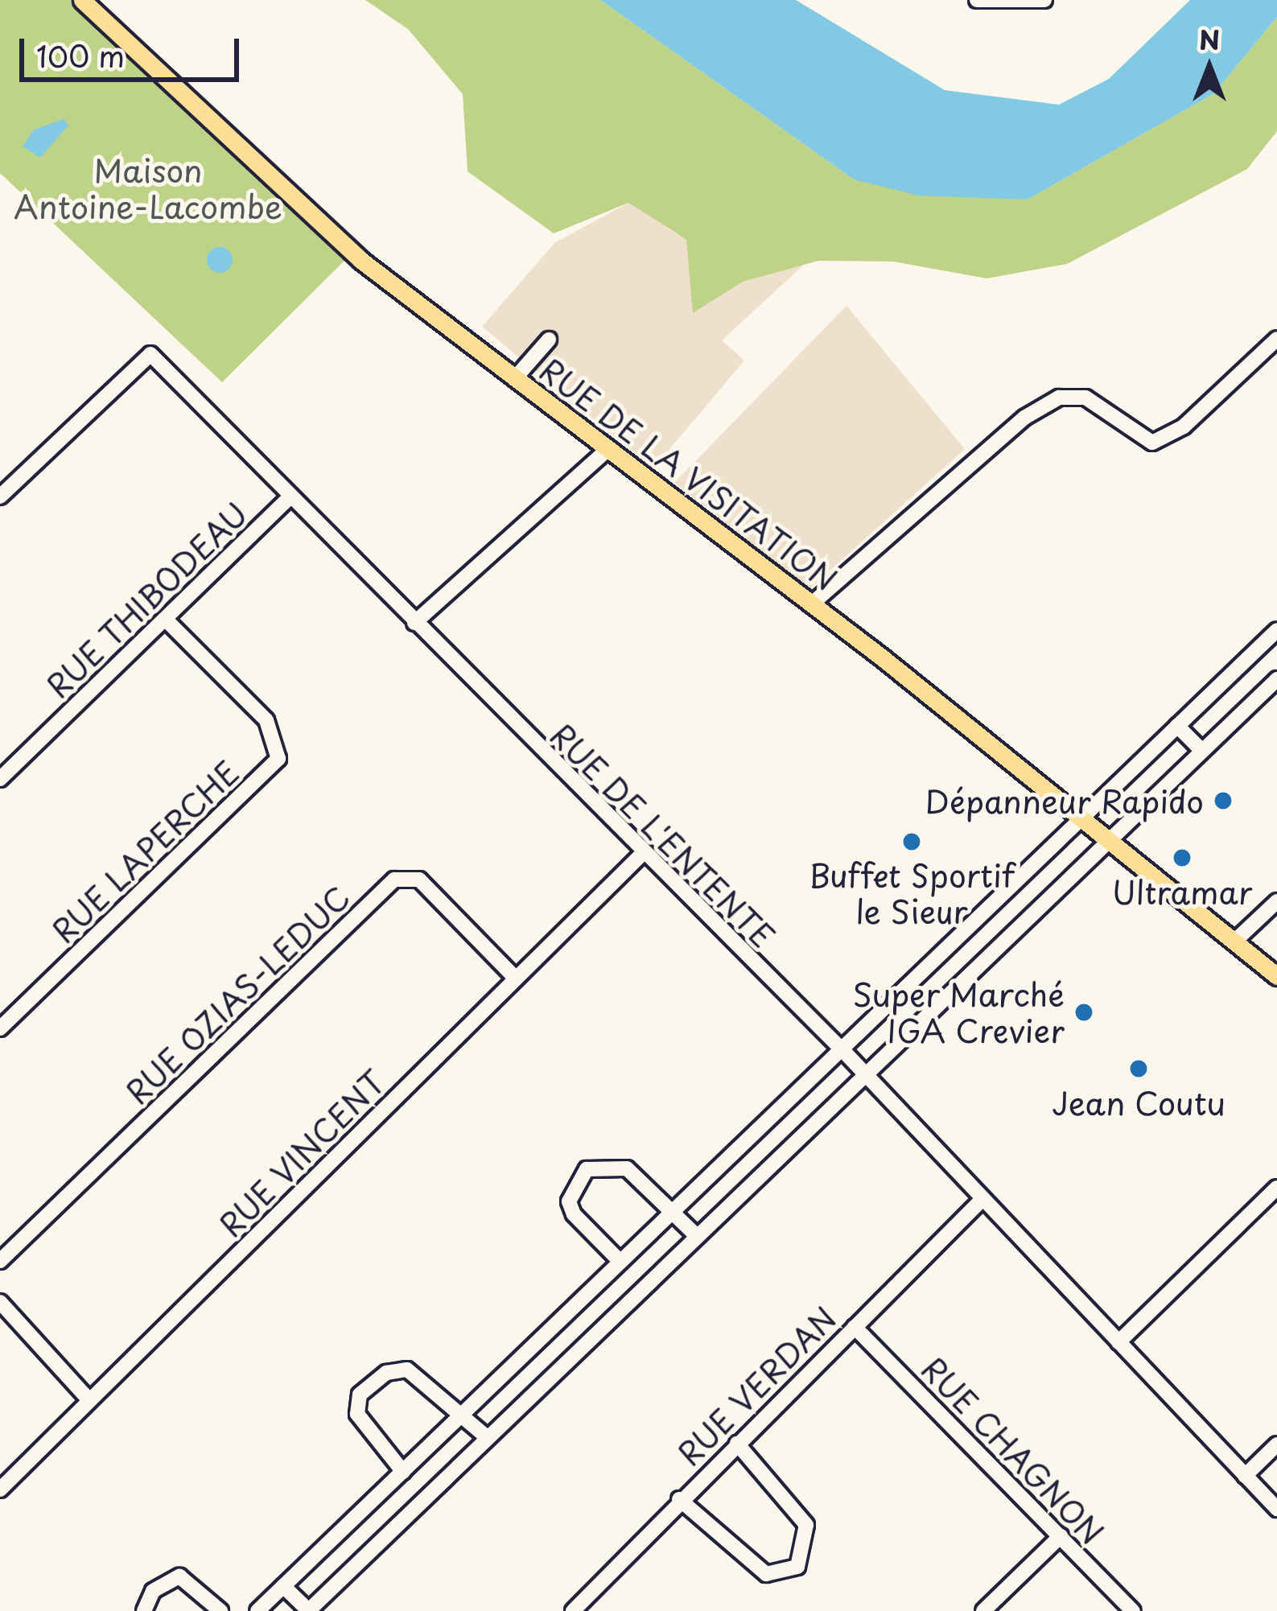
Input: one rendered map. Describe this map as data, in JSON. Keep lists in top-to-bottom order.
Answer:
{
  "streets": {
    "main road": ["RUE DE LA VISITATION"],
    "street": [
      "RUE THIBODEAU",
      "RUE DE L'ENTENTE",
      "RUE LAPERCHE",
      "RUE OZIAS-LEDUC",
      "RUE VINCENT",
      "RUE VERDAN",
      "RUE CHAGNON"
    ]
  },
  "crossings": [
    ["RUE THIBODEAU", "RUE DE L'ENTENTE"],
    ["RUE THIBODEAU", "RUE LAPERCHE"],
    ["RUE DE L'ENTENTE", "RUE VINCENT"],
    ["RUE DE L'ENTENTE", "RUE VERDAN"],
    ["RUE OZIAS-LEDUC", "RUE VINCENT"],
    ["RUE VERDAN", "RUE CHAGNON"]
  ],
  "parks": ["Maison Antoine-Lacombe"],
  "places": [
    "Dépanneur Rapido",
    "Buffet Sportif le Sieur",
    "Ultramar",
    "Super Marché IGA Crevier",
    "Jean Coutu"
  ],
  "scale_bar": "100 m",
  "north": "top"
}
